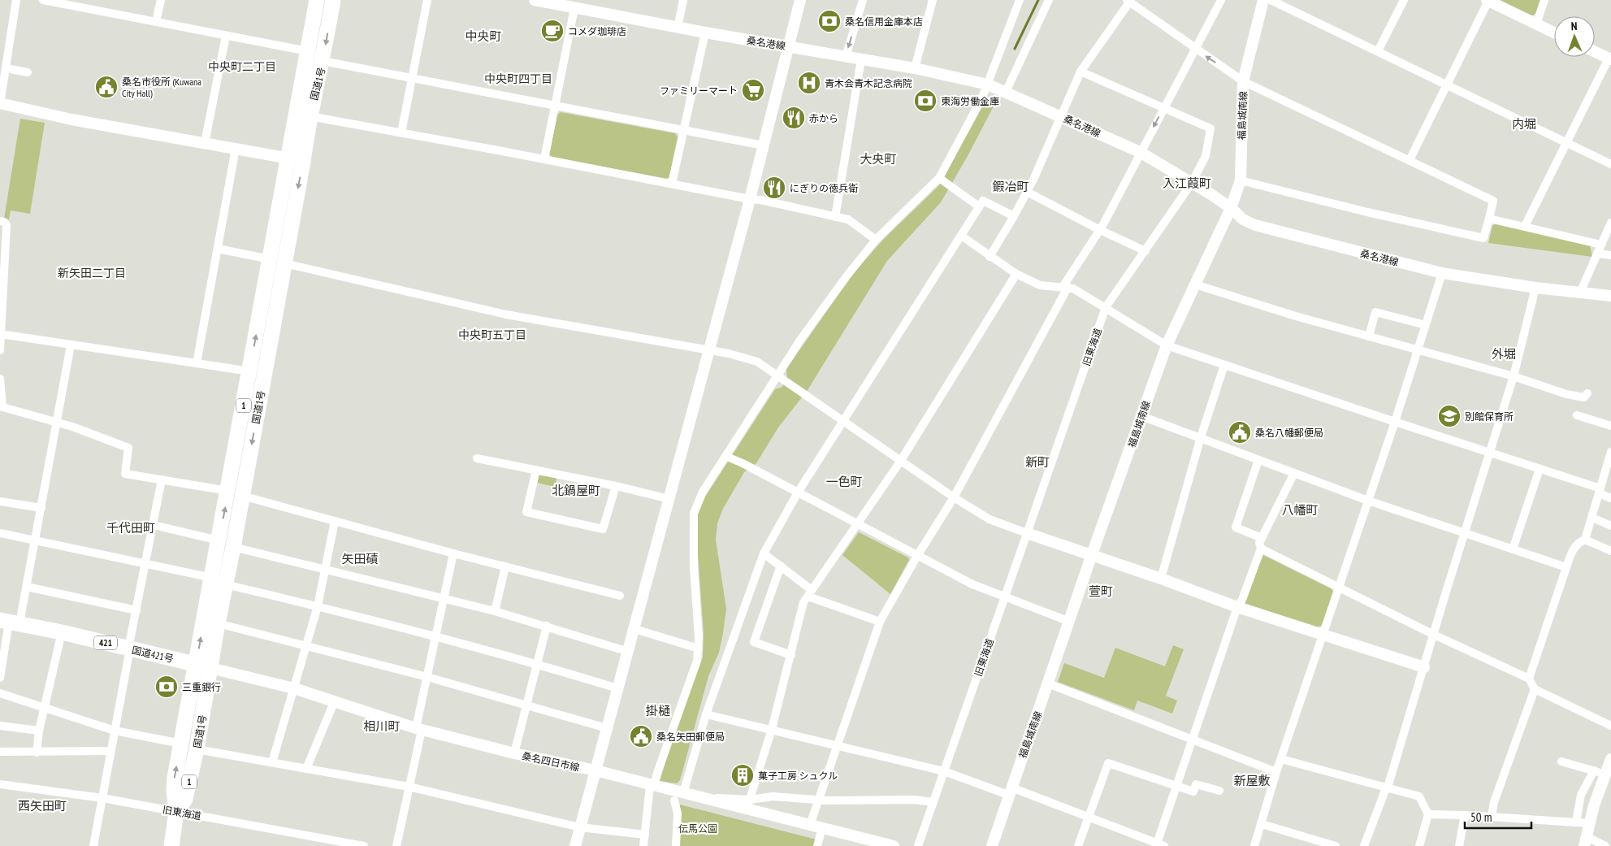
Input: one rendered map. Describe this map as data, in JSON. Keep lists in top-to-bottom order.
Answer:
{
  "streets": {
    "highway": [
      "国道1号",
      "1",
      "421",
      "国道421号"
    ],
    "main road": ["桑名港線", "福島城南線", "桑名四日市線"],
    "street": ["旧東海道"]
  },
  "crossings": [
    ["桑名港線", "福島城南線"],
    ["桑名港線", "旧東海道"],
    ["国道1号", "旧東海道"],
    ["国道1号", "国道421号"],
    ["国道1号", "桑名四日市線"],
    ["国道421号", "桑名四日市線"]
  ],
  "districts": [
    "中央町",
    "中央町二丁目",
    "中央町四丁目",
    "内堀",
    "大央町",
    "入江葭町",
    "鍜冶町",
    "新矢田二丁目",
    "中央町五丁目",
    "外堀",
    "新町",
    "一色町",
    "北鍋屋町",
    "八幡町",
    "千代田町",
    "矢田磧",
    "萱町",
    "掛樋",
    "相川町",
    "新屋敷",
    "西矢田町"
  ],
  "parks": ["伝馬公園"],
  "places": {
    "bank": ["桑名信用金庫本店", "東海労働金庫", "三重銀行"],
    "cafe": ["コメダ珈琲店"],
    "hospital": ["青木会青木記念病院"],
    "public building": ["桑名市役所 (Kuwana City Hall)", "桑名八幡郵便局", "桑名矢田郵便局"],
    "supermarket": ["ファミリーマート"],
    "restaurant": ["赤から", "にぎりの徳兵衛"],
    "school or university": ["別館保育所"],
    "building": ["菓子工房 シュクル"]
  },
  "scale_bar": "50 m",
  "north": "top"
}
